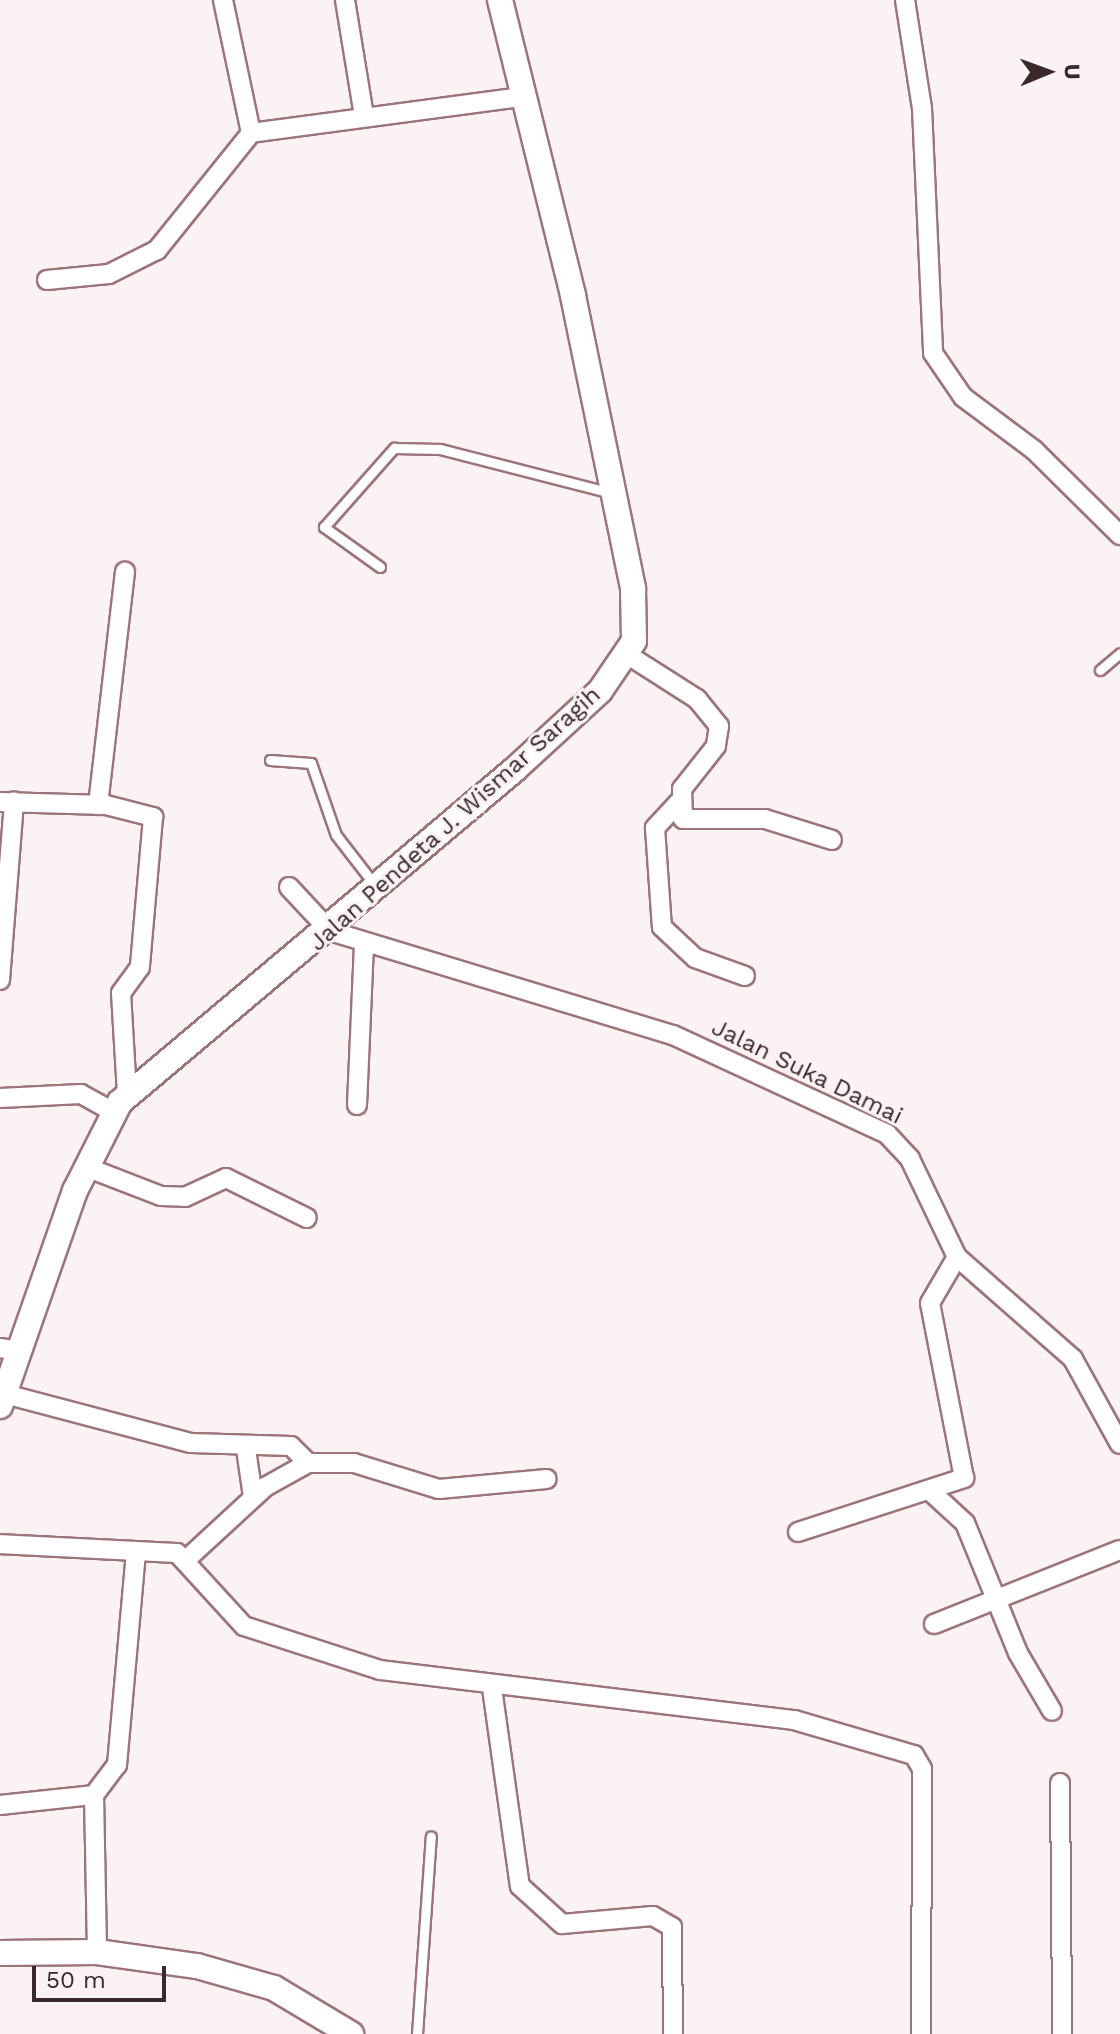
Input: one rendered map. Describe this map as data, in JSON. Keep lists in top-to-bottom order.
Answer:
{
  "streets": {
    "street": ["Jalan Pendeta J. Wismar Saragih", "Jalan Suka Damai"]
  },
  "crossings": [
    ["Jalan Pendeta J. Wismar Saragih", "Jalan Suka Damai"]
  ],
  "scale_bar": "50 m",
  "north": "right"
}
